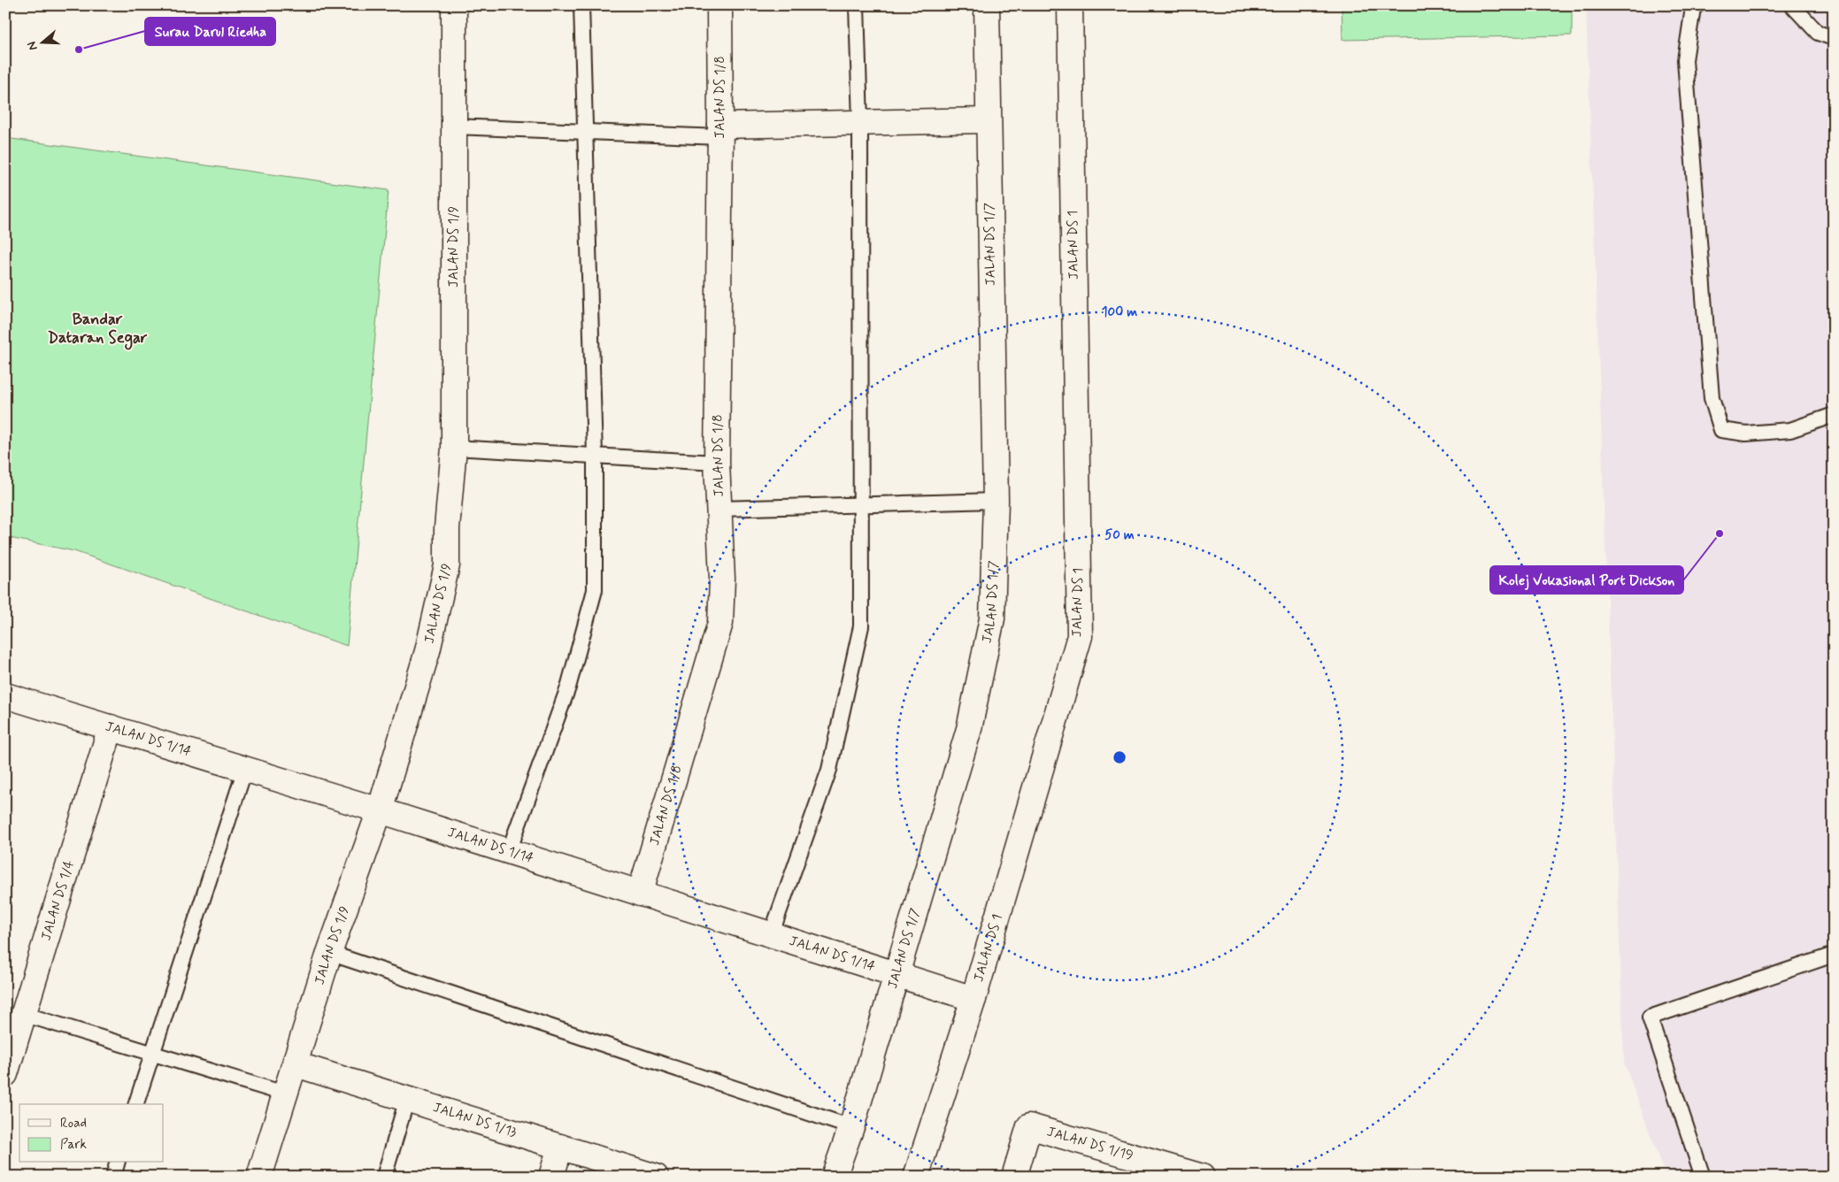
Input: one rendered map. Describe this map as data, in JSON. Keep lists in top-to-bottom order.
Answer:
{
  "streets": {
    "street": [
      "JALAN DS 1/8",
      "JALAN DS 1/7",
      "JALAN DS 1",
      "JALAN DS 1/9",
      "JALAN DS 1/14",
      "JALAN DS 1/4",
      "JALAN DS 1/13",
      "JALAN DS 1/19"
    ]
  },
  "crossings": [
    ["JALAN DS 1/8", "JALAN DS 1/14"],
    ["JALAN DS 1/7", "JALAN DS 1/14"],
    ["JALAN DS 1", "JALAN DS 1/14"],
    ["JALAN DS 1/9", "JALAN DS 1/14"],
    ["JALAN DS 1/9", "JALAN DS 1/13"],
    ["JALAN DS 1/14", "JALAN DS 1/4"]
  ],
  "districts": ["Bandar Dataran Segar"],
  "places": ["Surau Darul Riedha", "Kolej Vokasional Port Dickson"],
  "legend": ["Road", "Park"],
  "north": "left",
  "rings": ["100 m", "50 m"]
}
